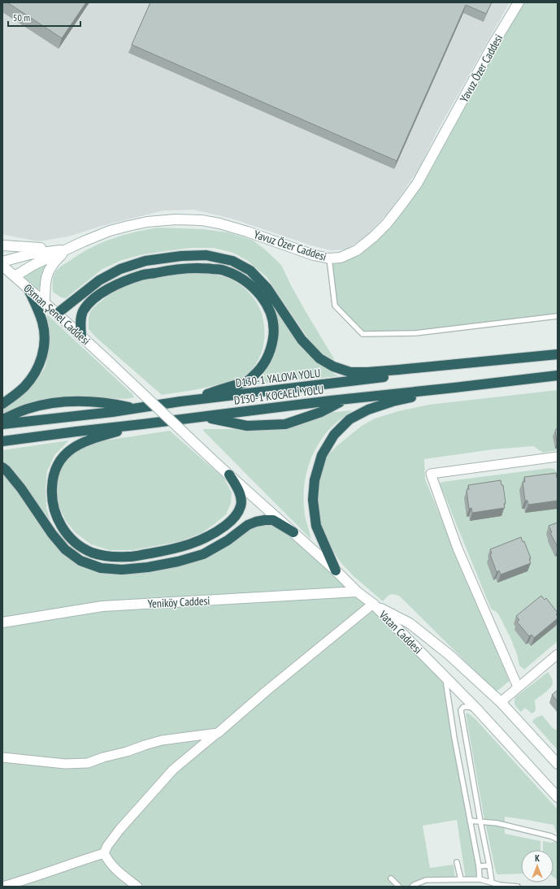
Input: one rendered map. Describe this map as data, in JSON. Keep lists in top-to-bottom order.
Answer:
{
  "streets": {
    "highway": ["D130-1 YALOVA YOLU", "D130-1 KOCAELİ YOLU"],
    "street": [
      "Yavuz Özer Caddesi",
      "Osman Şenel Caddesi",
      "Yeniköy Caddesi",
      "Vatan Caddesi"
    ]
  },
  "crossings": [
    ["Yavuz Özer Caddesi", "Osman Şenel Caddesi"],
    ["Osman Şenel Caddesi", "Yeniköy Caddesi"],
    ["Osman Şenel Caddesi", "Vatan Caddesi"]
  ],
  "scale_bar": "50 m",
  "north": "top"
}
